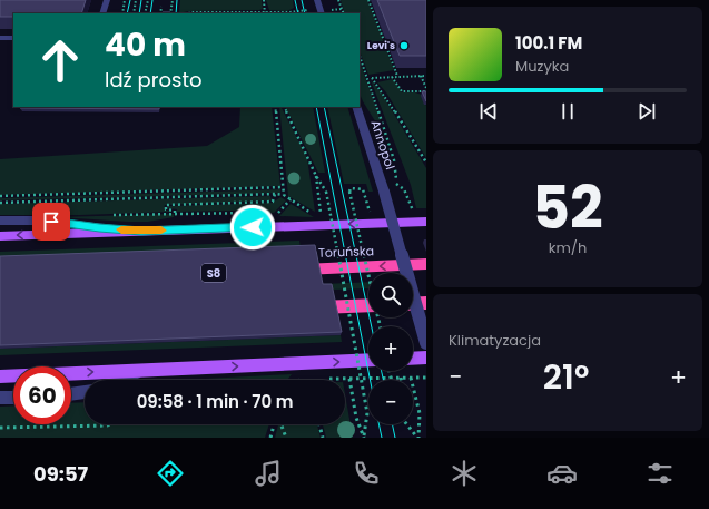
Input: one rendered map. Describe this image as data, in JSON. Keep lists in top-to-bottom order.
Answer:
{
  "streets": {
    "highway": ["Toruńska"],
    "street": ["Annopol"]
  },
  "places": ["Levi's"],
  "page": {
    "turn": ["40 m", "Idź prosto"],
    "song": ["100.1 FM", "Muzyka"],
    "tile": [
      ["52", "km/h"],
      "Klimatyzacja"
    ],
    "map_buttons": ["+", "−"],
    "heat": ["−", "21°", "+"],
    "limit": "60",
    "trip": "09:58 · 1 min · 70 m",
    "tabs": "09:57"
  }
}
